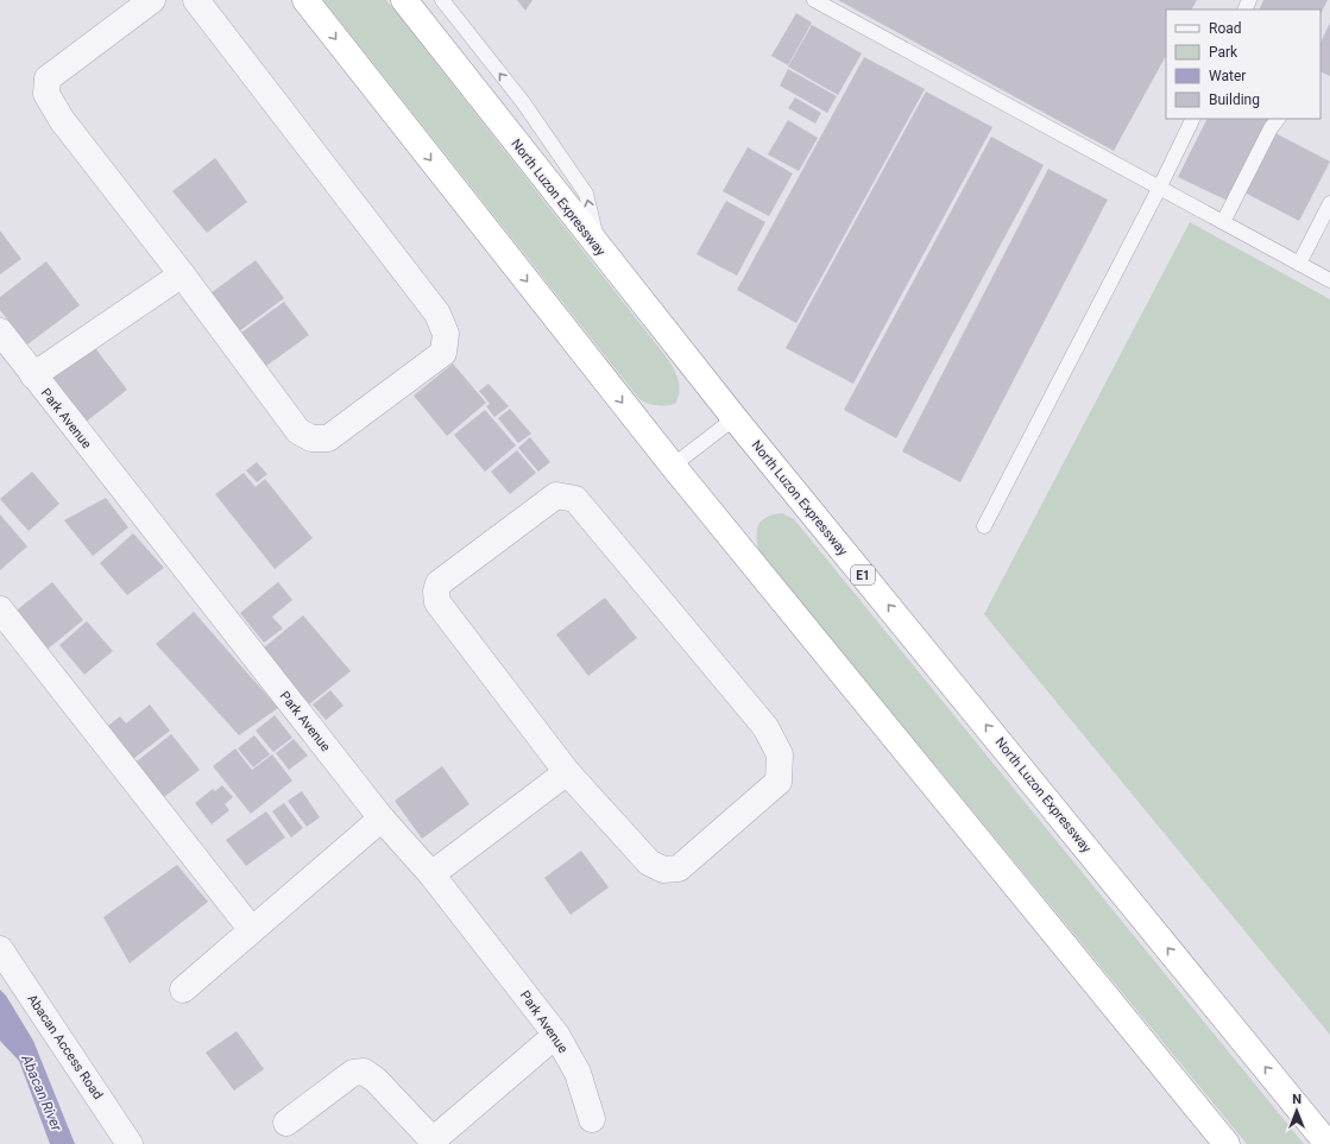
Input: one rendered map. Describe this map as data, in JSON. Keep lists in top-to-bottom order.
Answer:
{
  "streets": {
    "highway": ["North Luzon Expressway", "E1"],
    "street": ["Park Avenue", "Abacan Access Road"]
  },
  "water": ["Abacan River"],
  "legend": [
    "Road",
    "Park",
    "Water",
    "Building"
  ],
  "north": "top"
}
